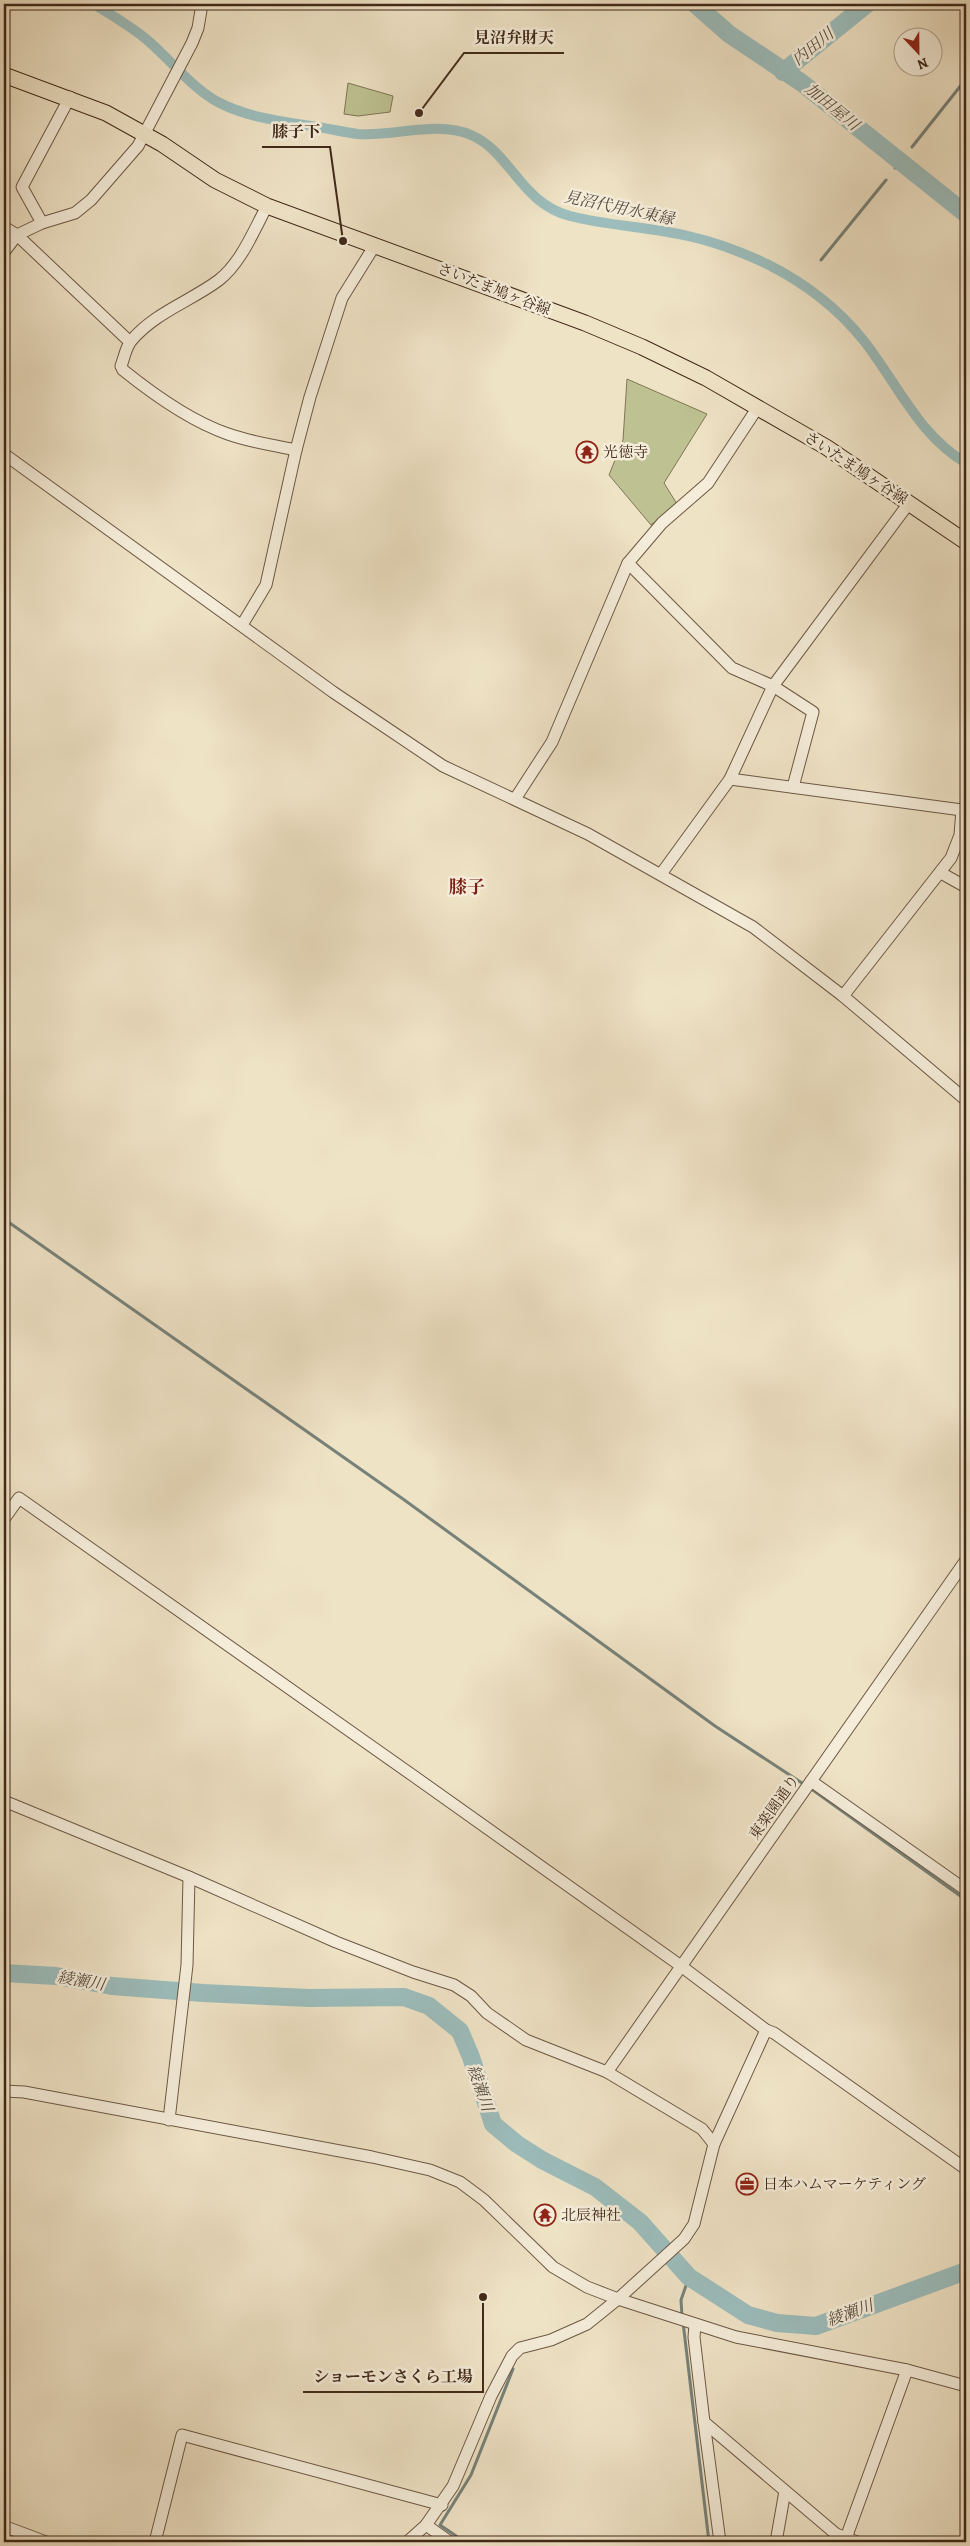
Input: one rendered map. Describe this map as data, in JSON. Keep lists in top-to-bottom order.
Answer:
{
  "streets": {
    "main road": ["さいたま鳩ヶ谷線"],
    "street": ["東楽園通り"]
  },
  "districts": ["膝子"],
  "water": [
    "内田川",
    "加田屋川",
    "見沼代用水東縁",
    "綾瀬川"
  ],
  "places": {
    "other": ["見沼弁財天", "膝子下", "ショーモンさくら工場"],
    "temple": ["光徳寺", "北辰神社"],
    "office": ["日本ハムマーケティング"]
  },
  "north": "bottom"
}
